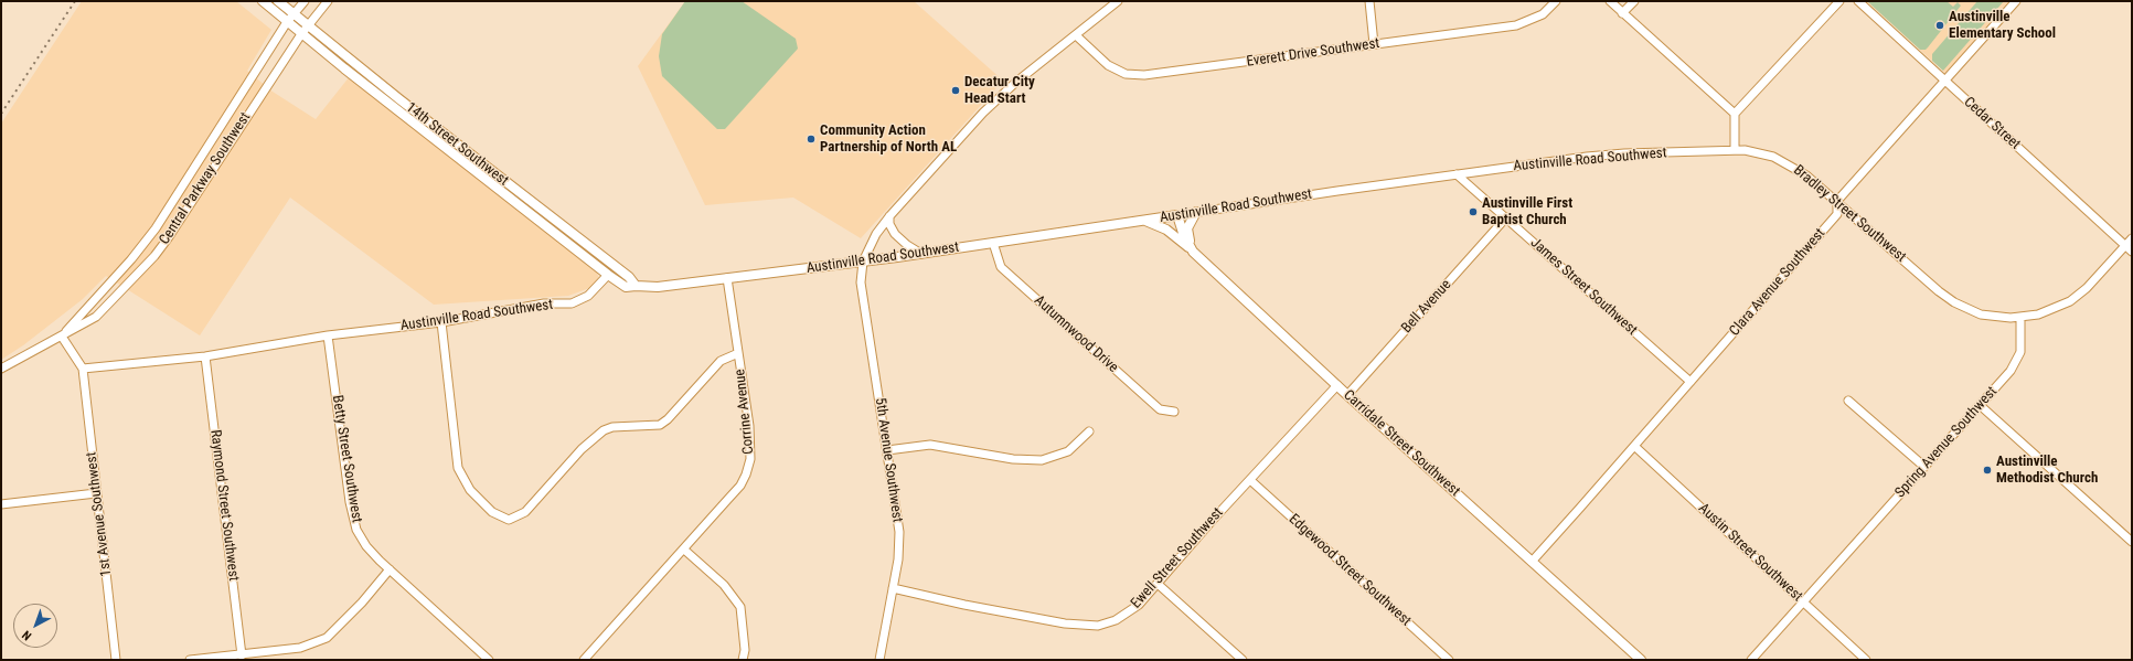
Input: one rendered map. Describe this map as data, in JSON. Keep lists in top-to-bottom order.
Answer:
{
  "streets": {
    "main road": ["14th Street Southwest", "Austinville Road Southwest", "Carridale Street Southwest"],
    "street": [
      "Everett Drive Southwest",
      "Cedar Street",
      "Central Parkway Southwest",
      "Bradley Street Southwest",
      "Clara Avenue Southwest",
      "James Street Southwest",
      "Bell Avenue",
      "Autumnwood Drive",
      "Corrine Avenue",
      "Spring Avenue Southwest",
      "Betty Street Southwest",
      "5th Avenue Southwest",
      "Raymond Street Southwest",
      "1st Avenue Southwest",
      "Austin Street Southwest",
      "Ewell Street Southwest",
      "Edgewood Street Southwest"
    ]
  },
  "crossings": [
    ["Cedar Street", "Clara Avenue Southwest"],
    ["14th Street Southwest", "Austinville Road Southwest"],
    ["14th Street Southwest", "Central Parkway Southwest"],
    ["Austinville Road Southwest", "Bradley Street Southwest"],
    ["Austinville Road Southwest", "James Street Southwest"],
    ["Austinville Road Southwest", "Autumnwood Drive"],
    ["Austinville Road Southwest", "Corrine Avenue"],
    ["Austinville Road Southwest", "Carridale Street Southwest"],
    ["Austinville Road Southwest", "Betty Street Southwest"],
    ["Austinville Road Southwest", "5th Avenue Southwest"],
    ["Austinville Road Southwest", "Raymond Street Southwest"],
    ["Austinville Road Southwest", "1st Avenue Southwest"],
    ["Bradley Street Southwest", "Clara Avenue Southwest"],
    ["Bradley Street Southwest", "Spring Avenue Southwest"],
    ["Clara Avenue Southwest", "James Street Southwest"],
    ["Clara Avenue Southwest", "Carridale Street Southwest"],
    ["Clara Avenue Southwest", "Austin Street Southwest"],
    ["James Street Southwest", "Bell Avenue"],
    ["Bell Avenue", "Carridale Street Southwest"],
    ["Spring Avenue Southwest", "Austin Street Southwest"],
    ["Carridale Street Southwest", "Ewell Street Southwest"],
    ["5th Avenue Southwest", "Ewell Street Southwest"],
    ["Ewell Street Southwest", "Edgewood Street Southwest"]
  ],
  "places": [
    "Austinville Elementary School",
    "Decatur City Head Start",
    "Community Action Partnership of North AL",
    "Austinville First Baptist Church",
    "Austinville Methodist Church"
  ],
  "north": "bottom left"
}
